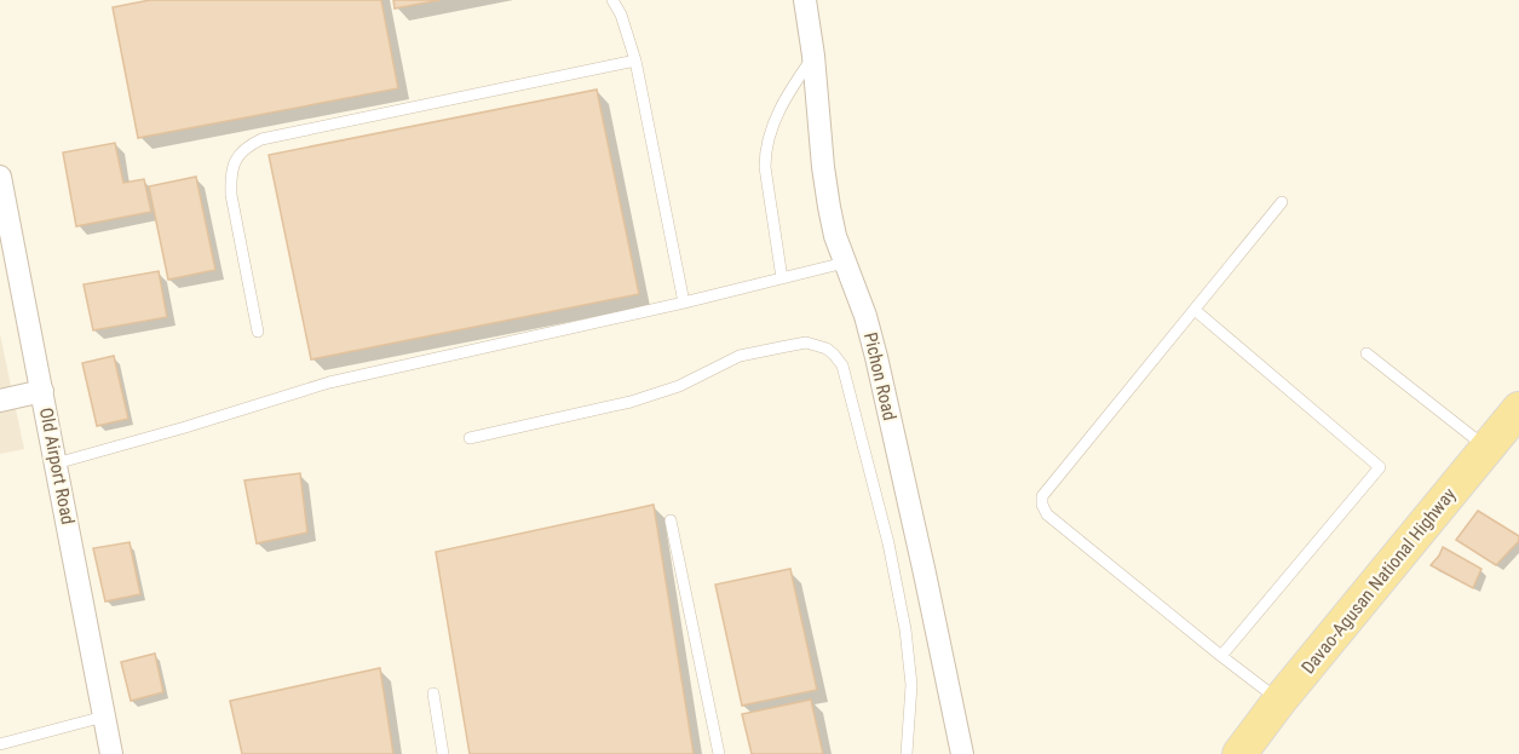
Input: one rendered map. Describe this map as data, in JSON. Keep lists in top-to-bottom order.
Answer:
{
  "streets": {
    "main road": ["Davao-Agusan National Highway"],
    "street": ["Pichon Road", "Old Airport Road"]
  }
}
